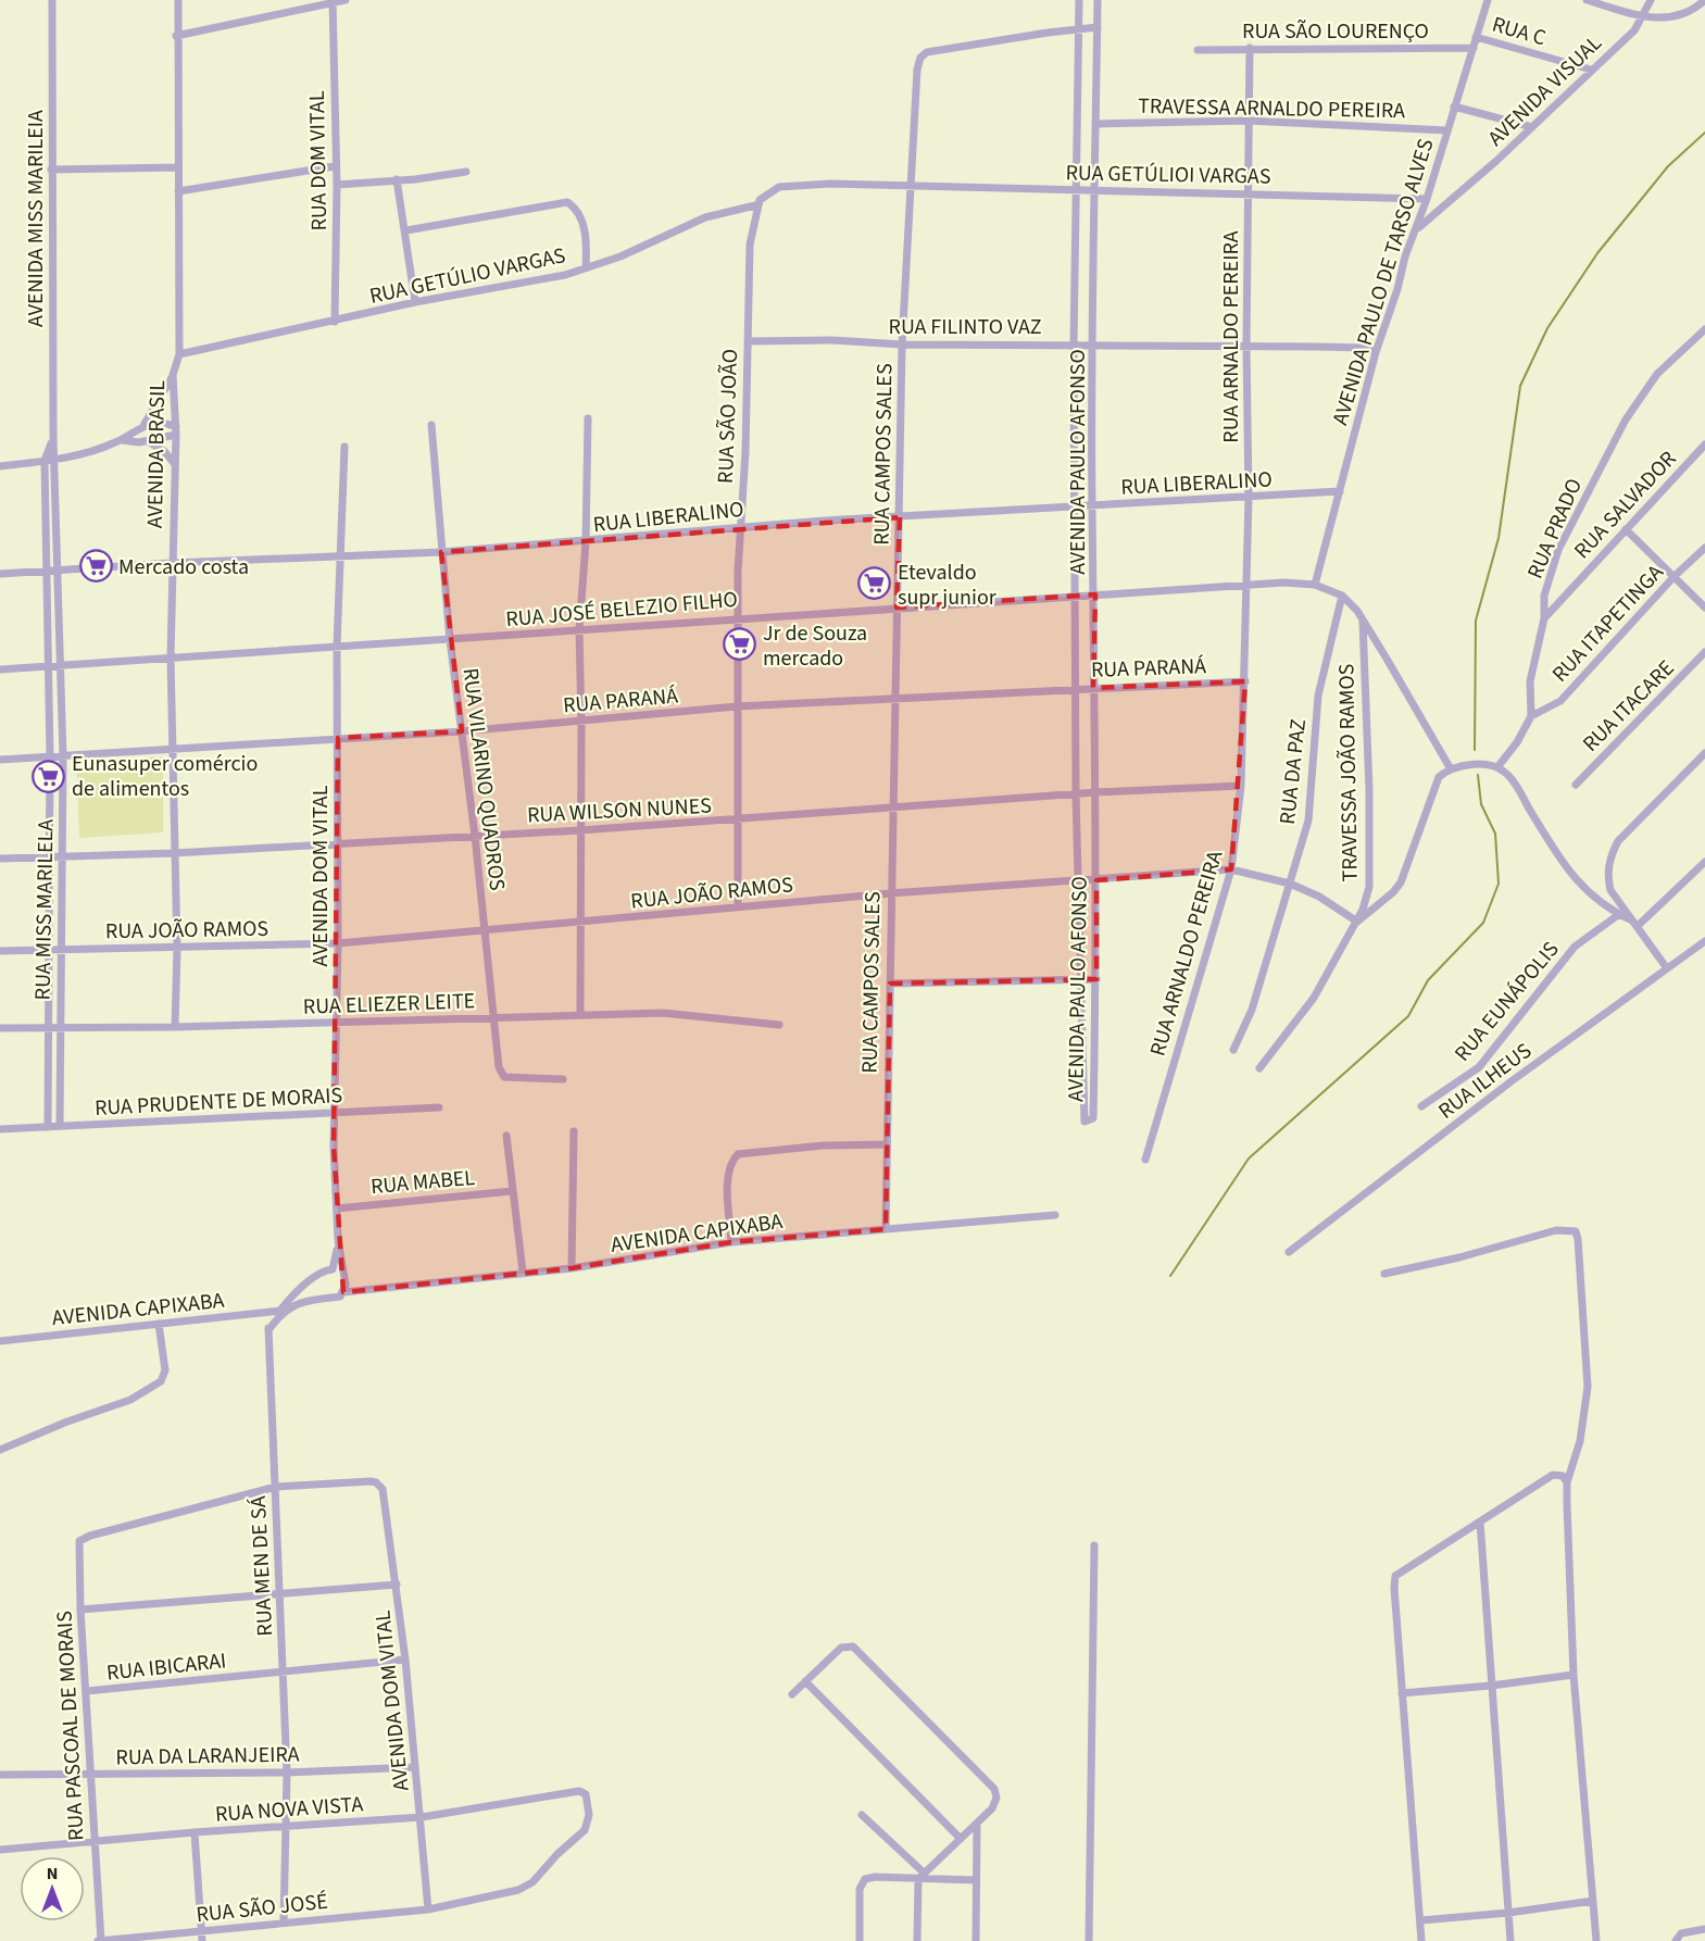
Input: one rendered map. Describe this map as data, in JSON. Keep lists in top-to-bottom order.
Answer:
{
  "streets": {
    "street": [
      "RUA SÃO LOURENÇO",
      "RUA C",
      "AVENIDA VISUAL",
      "TRAVESSA ARNALDO PEREIRA",
      "RUA DOM VITAL",
      "RUA GETÚLIOI VARGAS",
      "AVENIDA MISS MARILEIA",
      "RUA GETÚLIO VARGAS",
      "AVENIDA PAULO DE TARSO ALVES",
      "RUA FILINTO VAZ",
      "RUA ARNALDO PEREIRA",
      "RUA SÃO JOÃO",
      "AVENIDA BRASIL",
      "RUA CAMPOS SALES",
      "AVENIDA PAULO AFONSO",
      "RUA LIBERALINO",
      "RUA SALVADOR",
      "RUA PRADO",
      "RUA JOSÉ BELEZIO FILHO",
      "RUA ITAPETINGA",
      "RUA PARANÁ",
      "RUA ITACARE",
      "RUA DA PAZ",
      "TRAVESSA JOÃO RAMOS",
      "RUA VILARINO QUADROS",
      "RUA WILSON NUNES",
      "AVENIDA DOM VITAL",
      "RUA JOÃO RAMOS",
      "RUA MISS MARILELA",
      "RUA EUNÁPOLIS",
      "RUA ELIEZER LEITE",
      "RUA ILHEUS",
      "RUA PRUDENTE DE MORAIS",
      "RUA MABEL",
      "AVENIDA CAPIXABA",
      "RUA MEN DE SÁ",
      "RUA IBICARAI",
      "RUA PASCOAL DE MORAIS",
      "RUA DA LARANJEIRA",
      "RUA NOVA VISTA",
      "RUA SÃO JOSÉ"
    ]
  },
  "crossings": [
    ["RUA SÃO LOURENÇO", "AVENIDA PAULO DE TARSO ALVES"],
    ["RUA SÃO LOURENÇO", "RUA ARNALDO PEREIRA"],
    ["RUA C", "AVENIDA VISUAL"],
    ["RUA C", "AVENIDA PAULO DE TARSO ALVES"],
    ["AVENIDA VISUAL", "AVENIDA PAULO DE TARSO ALVES"],
    ["TRAVESSA ARNALDO PEREIRA", "AVENIDA PAULO DE TARSO ALVES"],
    ["TRAVESSA ARNALDO PEREIRA", "RUA ARNALDO PEREIRA"],
    ["TRAVESSA ARNALDO PEREIRA", "AVENIDA PAULO AFONSO"],
    ["RUA DOM VITAL", "RUA GETÚLIO VARGAS"],
    ["RUA GETÚLIOI VARGAS", "AVENIDA PAULO DE TARSO ALVES"],
    ["RUA GETÚLIOI VARGAS", "RUA ARNALDO PEREIRA"],
    ["RUA GETÚLIOI VARGAS", "RUA CAMPOS SALES"],
    ["RUA GETÚLIOI VARGAS", "AVENIDA PAULO AFONSO"],
    ["AVENIDA MISS MARILEIA", "RUA MISS MARILELA"],
    ["RUA GETÚLIO VARGAS", "RUA SÃO JOÃO"],
    ["RUA GETÚLIO VARGAS", "AVENIDA BRASIL"],
    ["AVENIDA PAULO DE TARSO ALVES", "RUA FILINTO VAZ"],
    ["AVENIDA PAULO DE TARSO ALVES", "RUA LIBERALINO"],
    ["RUA FILINTO VAZ", "RUA ARNALDO PEREIRA"],
    ["RUA FILINTO VAZ", "RUA SÃO JOÃO"],
    ["RUA FILINTO VAZ", "RUA CAMPOS SALES"],
    ["RUA FILINTO VAZ", "AVENIDA PAULO AFONSO"],
    ["RUA ARNALDO PEREIRA", "RUA LIBERALINO"],
    ["RUA ARNALDO PEREIRA", "RUA JOSÉ BELEZIO FILHO"],
    ["RUA ARNALDO PEREIRA", "RUA PARANÁ"],
    ["RUA ARNALDO PEREIRA", "RUA WILSON NUNES"],
    ["RUA ARNALDO PEREIRA", "RUA JOÃO RAMOS"],
    ["RUA SÃO JOÃO", "RUA LIBERALINO"],
    ["RUA SÃO JOÃO", "RUA JOSÉ BELEZIO FILHO"],
    ["RUA SÃO JOÃO", "RUA PARANÁ"],
    ["RUA SÃO JOÃO", "RUA WILSON NUNES"],
    ["RUA SÃO JOÃO", "RUA JOÃO RAMOS"],
    ["AVENIDA BRASIL", "RUA LIBERALINO"],
    ["AVENIDA BRASIL", "RUA JOSÉ BELEZIO FILHO"],
    ["AVENIDA BRASIL", "RUA PARANÁ"],
    ["AVENIDA BRASIL", "RUA WILSON NUNES"],
    ["AVENIDA BRASIL", "RUA JOÃO RAMOS"],
    ["AVENIDA BRASIL", "RUA ELIEZER LEITE"],
    ["RUA CAMPOS SALES", "AVENIDA PAULO AFONSO"],
    ["RUA CAMPOS SALES", "RUA LIBERALINO"],
    ["RUA CAMPOS SALES", "RUA JOSÉ BELEZIO FILHO"],
    ["RUA CAMPOS SALES", "RUA PARANÁ"],
    ["RUA CAMPOS SALES", "RUA WILSON NUNES"],
    ["RUA CAMPOS SALES", "RUA JOÃO RAMOS"],
    ["RUA CAMPOS SALES", "AVENIDA CAPIXABA"],
    ["AVENIDA PAULO AFONSO", "RUA LIBERALINO"],
    ["AVENIDA PAULO AFONSO", "RUA JOSÉ BELEZIO FILHO"],
    ["AVENIDA PAULO AFONSO", "RUA PARANÁ"],
    ["AVENIDA PAULO AFONSO", "RUA WILSON NUNES"],
    ["AVENIDA PAULO AFONSO", "RUA JOÃO RAMOS"],
    ["RUA LIBERALINO", "RUA VILARINO QUADROS"],
    ["RUA LIBERALINO", "AVENIDA DOM VITAL"],
    ["RUA LIBERALINO", "RUA MISS MARILELA"],
    ["RUA SALVADOR", "RUA PRADO"],
    ["RUA PRADO", "RUA ITAPETINGA"],
    ["RUA JOSÉ BELEZIO FILHO", "RUA VILARINO QUADROS"],
    ["RUA JOSÉ BELEZIO FILHO", "AVENIDA DOM VITAL"],
    ["RUA JOSÉ BELEZIO FILHO", "RUA MISS MARILELA"],
    ["RUA PARANÁ", "RUA VILARINO QUADROS"],
    ["RUA PARANÁ", "AVENIDA DOM VITAL"],
    ["RUA PARANÁ", "RUA MISS MARILELA"],
    ["RUA DA PAZ", "RUA JOÃO RAMOS"],
    ["TRAVESSA JOÃO RAMOS", "RUA JOÃO RAMOS"],
    ["RUA VILARINO QUADROS", "RUA WILSON NUNES"],
    ["RUA VILARINO QUADROS", "RUA JOÃO RAMOS"],
    ["RUA VILARINO QUADROS", "RUA ELIEZER LEITE"],
    ["RUA WILSON NUNES", "AVENIDA DOM VITAL"],
    ["RUA WILSON NUNES", "RUA MISS MARILELA"],
    ["AVENIDA DOM VITAL", "RUA JOÃO RAMOS"],
    ["AVENIDA DOM VITAL", "RUA ELIEZER LEITE"],
    ["AVENIDA DOM VITAL", "RUA PRUDENTE DE MORAIS"],
    ["AVENIDA DOM VITAL", "RUA MABEL"],
    ["AVENIDA DOM VITAL", "AVENIDA CAPIXABA"],
    ["AVENIDA DOM VITAL", "RUA MEN DE SÁ"],
    ["AVENIDA DOM VITAL", "RUA IBICARAI"],
    ["AVENIDA DOM VITAL", "RUA PASCOAL DE MORAIS"],
    ["AVENIDA DOM VITAL", "RUA DA LARANJEIRA"],
    ["AVENIDA DOM VITAL", "RUA NOVA VISTA"],
    ["AVENIDA DOM VITAL", "RUA SÃO JOSÉ"],
    ["RUA JOÃO RAMOS", "RUA MISS MARILELA"],
    ["RUA MISS MARILELA", "RUA ELIEZER LEITE"],
    ["RUA MISS MARILELA", "RUA PRUDENTE DE MORAIS"],
    ["RUA MEN DE SÁ", "RUA IBICARAI"],
    ["RUA MEN DE SÁ", "RUA PASCOAL DE MORAIS"],
    ["RUA MEN DE SÁ", "RUA DA LARANJEIRA"],
    ["RUA MEN DE SÁ", "RUA NOVA VISTA"],
    ["RUA MEN DE SÁ", "RUA SÃO JOSÉ"],
    ["RUA IBICARAI", "RUA PASCOAL DE MORAIS"],
    ["RUA PASCOAL DE MORAIS", "RUA DA LARANJEIRA"],
    ["RUA PASCOAL DE MORAIS", "RUA NOVA VISTA"],
    ["RUA PASCOAL DE MORAIS", "RUA SÃO JOSÉ"],
    ["RUA NOVA VISTA", "RUA SÃO JOSÉ"]
  ],
  "places": {
    "supermarket": [
      "Mercado costa",
      "Etevaldo supr junior",
      "Jr de Souza mercado",
      "Eunasuper comércio de alimentos"
    ]
  },
  "north": "top"
}
